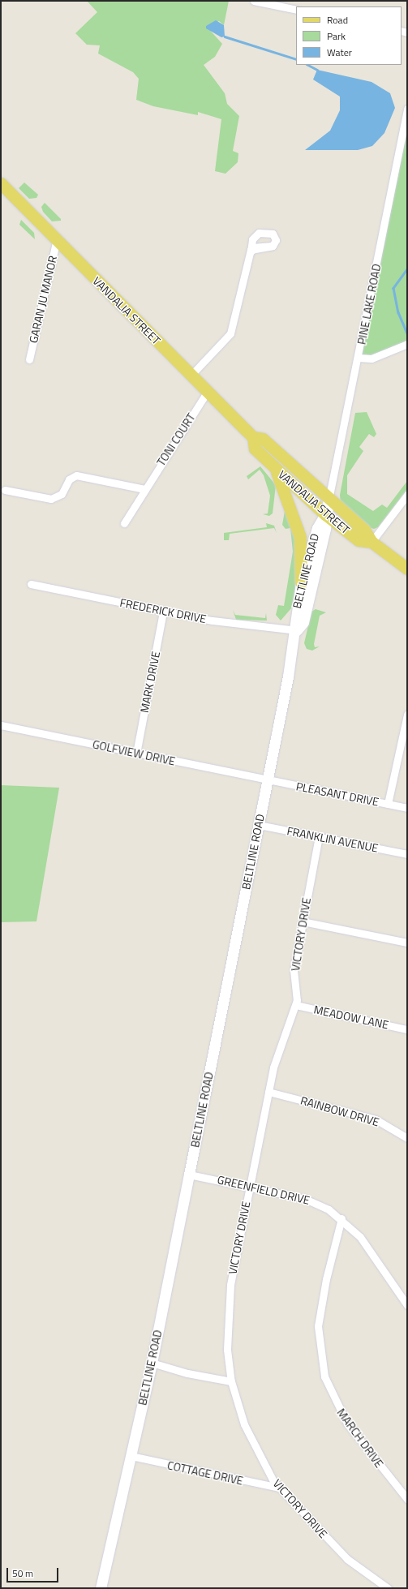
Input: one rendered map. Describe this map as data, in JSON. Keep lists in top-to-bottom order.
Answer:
{
  "streets": {
    "main road": ["VANDALIA STREET", "BELTLINE ROAD"],
    "street": [
      "GARAN JU MANOR",
      "PINE LAKE ROAD",
      "TONI COURT",
      "FREDERICK DRIVE",
      "MARK DRIVE",
      "GOLFVIEW DRIVE",
      "PLEASANT DRIVE",
      "FRANKLIN AVENUE",
      "VICTORY DRIVE",
      "MEADOW LANE",
      "RAINBOW DRIVE",
      "GREENFIELD DRIVE",
      "MARCH DRIVE",
      "COTTAGE DRIVE"
    ]
  },
  "crossings": [
    ["GARAN JU MANOR", "VANDALIA STREET"],
    ["PINE LAKE ROAD", "VANDALIA STREET"],
    ["PINE LAKE ROAD", "BELTLINE ROAD"],
    ["VANDALIA STREET", "TONI COURT"],
    ["VANDALIA STREET", "BELTLINE ROAD"],
    ["BELTLINE ROAD", "FREDERICK DRIVE"],
    ["BELTLINE ROAD", "GOLFVIEW DRIVE"],
    ["BELTLINE ROAD", "PLEASANT DRIVE"],
    ["BELTLINE ROAD", "FRANKLIN AVENUE"],
    ["BELTLINE ROAD", "GREENFIELD DRIVE"],
    ["BELTLINE ROAD", "COTTAGE DRIVE"],
    ["FREDERICK DRIVE", "MARK DRIVE"],
    ["MARK DRIVE", "GOLFVIEW DRIVE"],
    ["GOLFVIEW DRIVE", "PLEASANT DRIVE"],
    ["FRANKLIN AVENUE", "VICTORY DRIVE"],
    ["VICTORY DRIVE", "MEADOW LANE"],
    ["VICTORY DRIVE", "RAINBOW DRIVE"],
    ["VICTORY DRIVE", "GREENFIELD DRIVE"],
    ["VICTORY DRIVE", "COTTAGE DRIVE"],
    ["GREENFIELD DRIVE", "MARCH DRIVE"]
  ],
  "legend": ["Road", "Park", "Water"],
  "scale_bar": "50 m"
}
